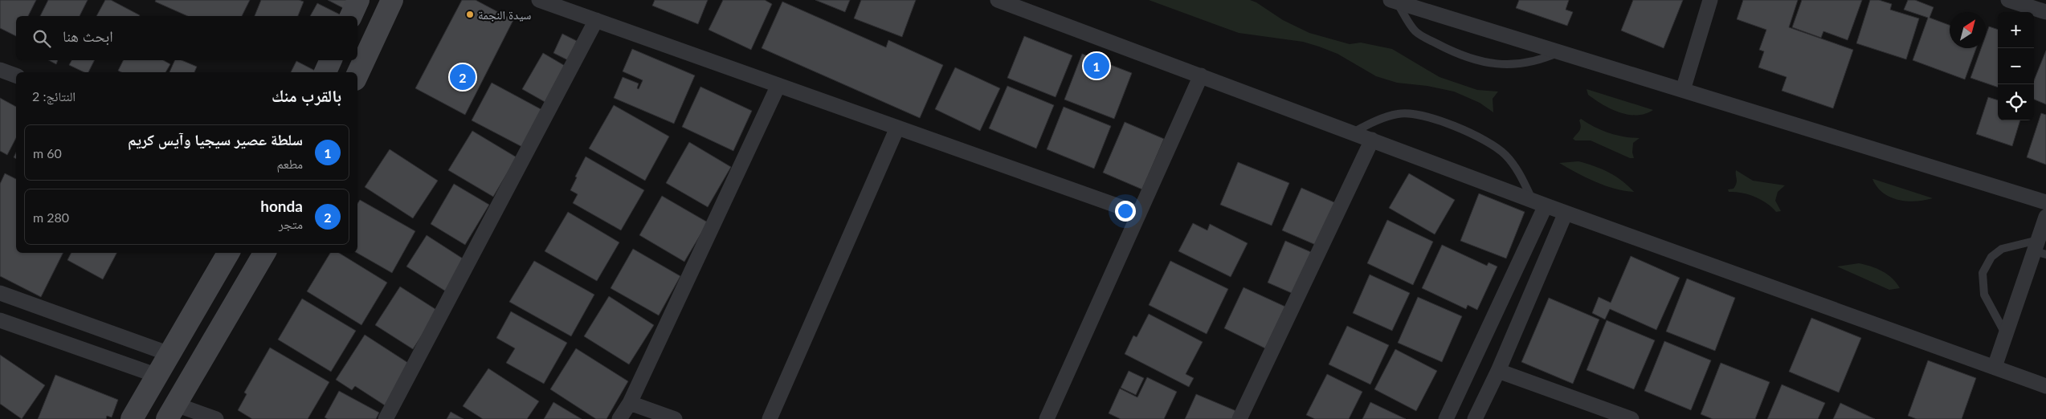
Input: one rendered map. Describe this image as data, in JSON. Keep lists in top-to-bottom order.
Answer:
{
  "places": ["سيدة النجمة"],
  "north": "top right",
  "page": {
    "map_buttons": ["+", "−"],
    "search": "ابحث هنا",
    "pins": ["1", "2"],
    "heading": ["بالقرب منك", "النتائج: 2"],
    "list": [
      {
        "mark": "1",
        "name": "سلطة عصير سيجيا وآيس كريم",
        "note": "مطعم",
        "value": "60 m"
      },
      {
        "mark": "2",
        "name": "honda",
        "note": "متجر",
        "value": "280 m"
      }
    ]
  }
}
